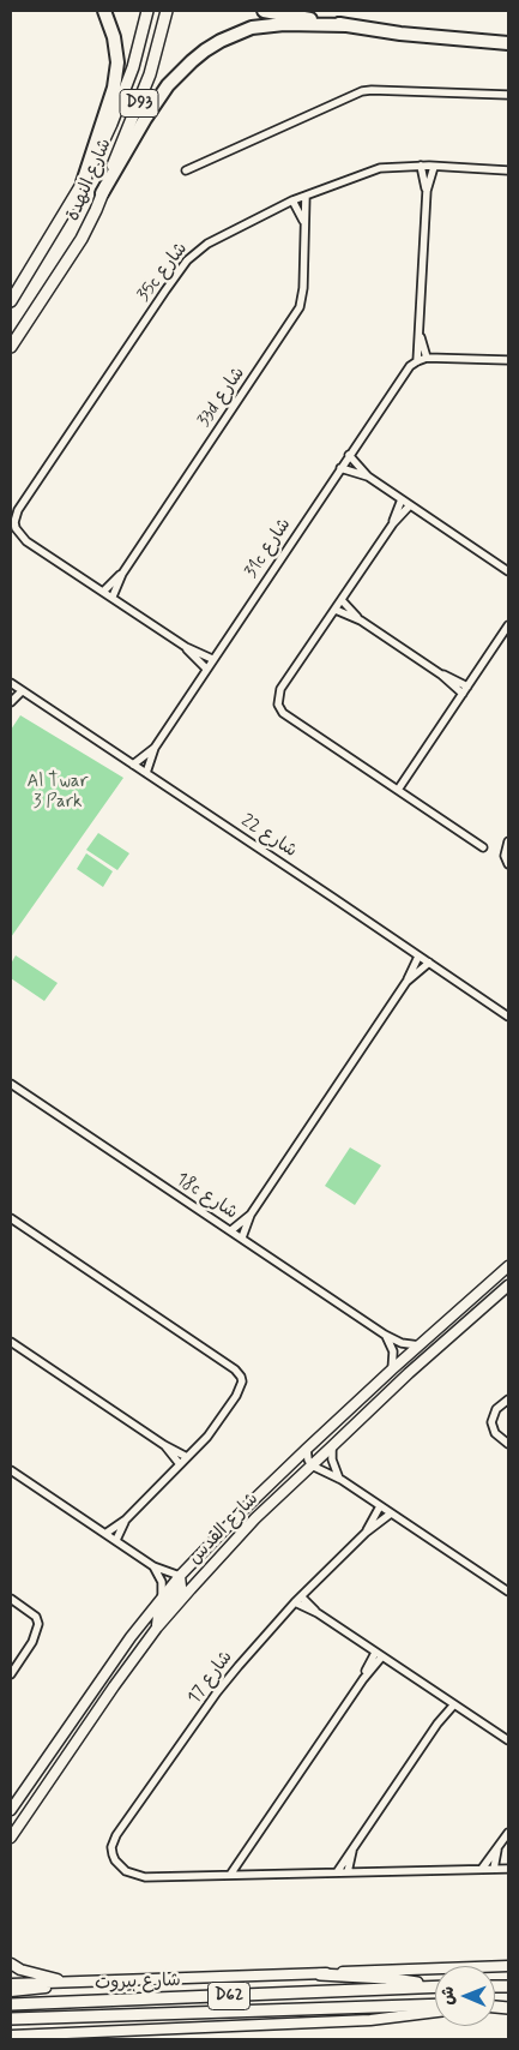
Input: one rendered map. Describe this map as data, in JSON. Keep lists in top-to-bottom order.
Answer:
{
  "streets": {
    "main road": [
      "D93",
      "شارع النهدة",
      "شارع القدس",
      "شارع بيروت",
      "D62"
    ],
    "street": [
      "35c شارع",
      "33d شارع",
      "31c شارع",
      "شارع 22",
      "18c شارع",
      "شارع 17"
    ]
  },
  "crossings": [
    ["35c شارع", "33d شارع"],
    ["31c شارع", "شارع 22"],
    ["18c شارع", "شارع القدس"]
  ],
  "parks": ["Al Twar 3 Park"],
  "north": "left"
}
